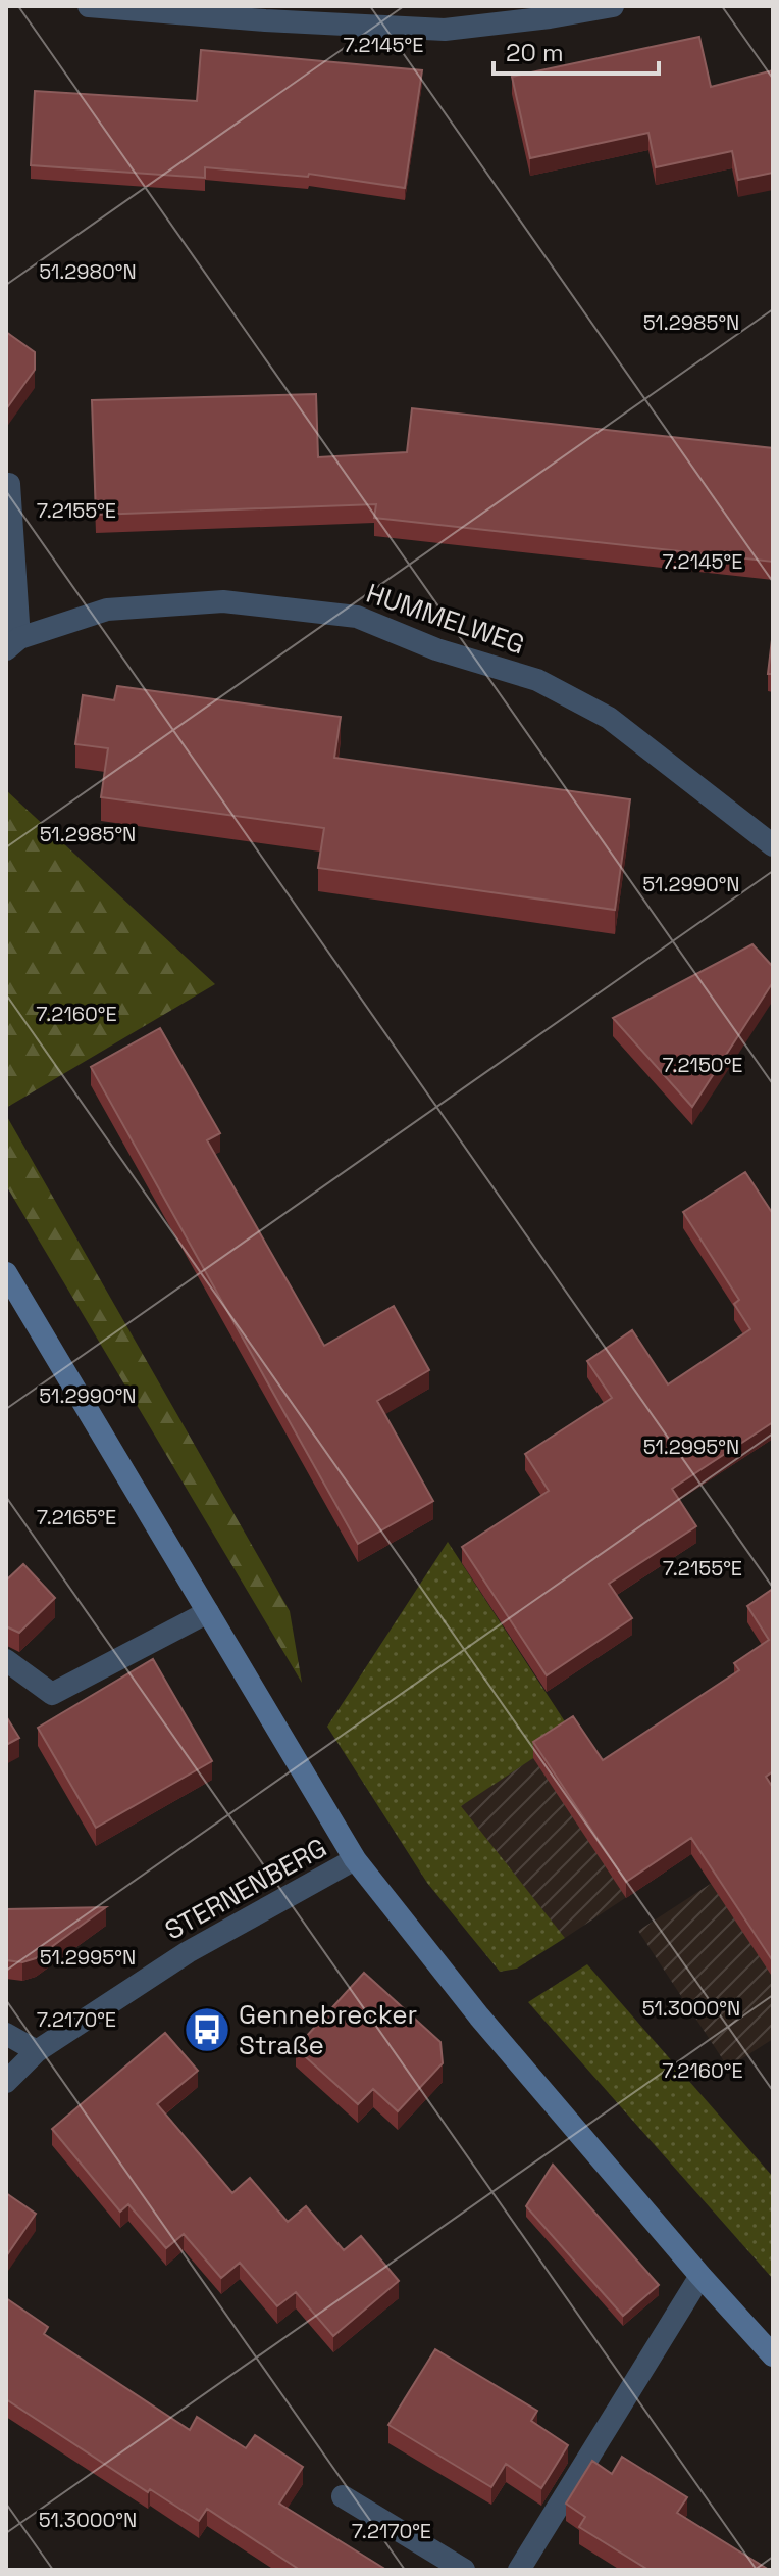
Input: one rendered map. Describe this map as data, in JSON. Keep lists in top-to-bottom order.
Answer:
{
  "streets": {
    "street": ["HUMMELWEG", "STERNENBERG"]
  },
  "places": {
    "bus stop": ["Gennebrecker Straße"]
  },
  "scale_bar": "20 m",
  "coordinates": [
    "7.2145°E",
    "51.2980°N",
    "51.2985°N",
    "7.2155°E",
    "51.2990°N",
    "7.2160°E",
    "7.2150°E",
    "51.2995°N",
    "7.2165°E",
    "51.3000°N",
    "7.2170°E"
  ]
}
